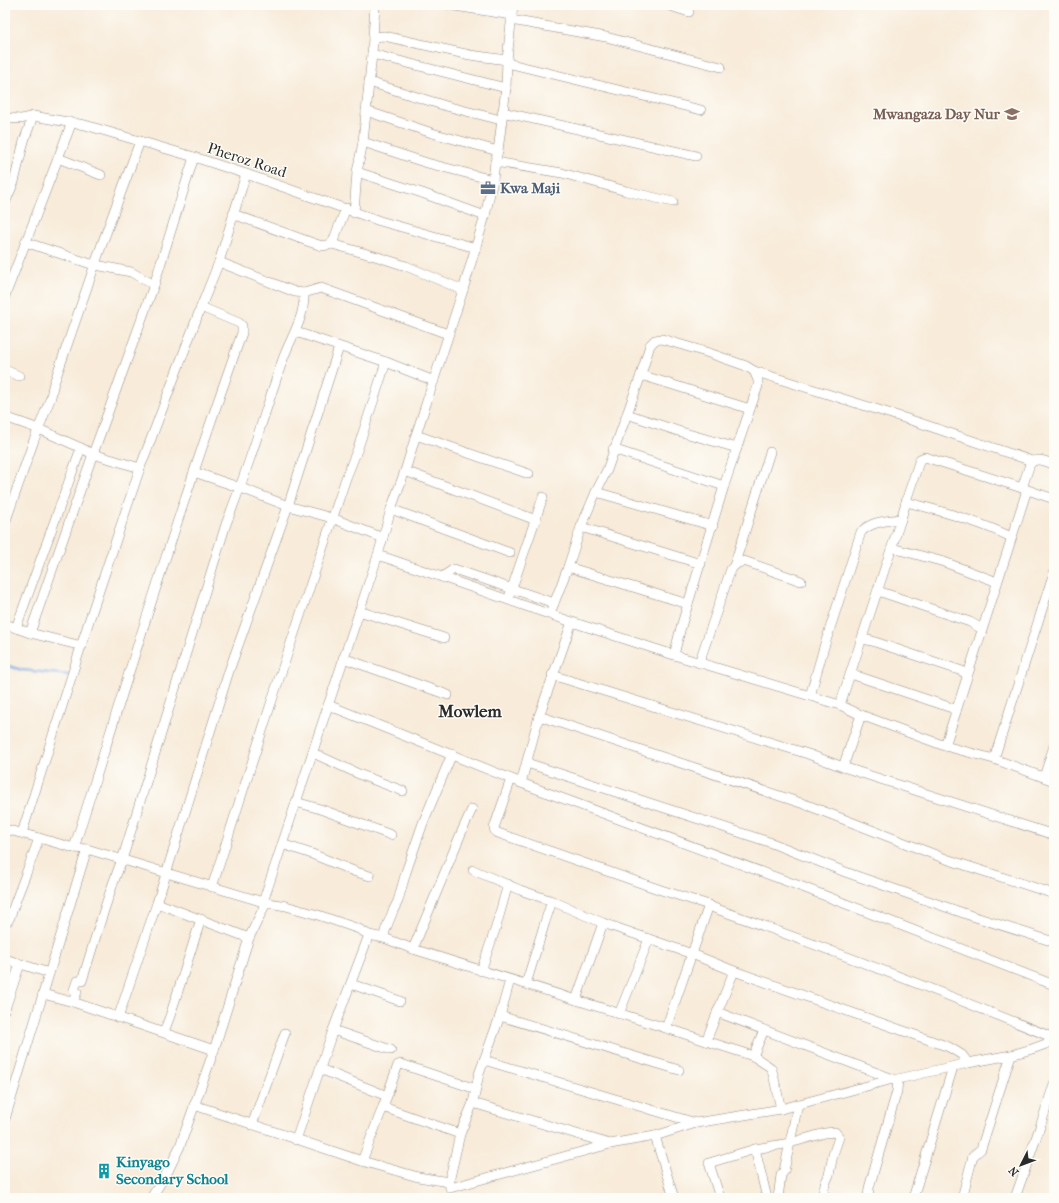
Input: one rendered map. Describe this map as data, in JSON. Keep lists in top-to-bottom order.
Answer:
{
  "streets": {
    "street": ["Pheroz Road"]
  },
  "districts": ["Mowlem"],
  "places": {
    "school or university": ["Mwangaza Day Nur"],
    "office": ["Kwa Maji"],
    "building": ["Kinyago Secondary School"]
  },
  "north": "bottom left"
}
